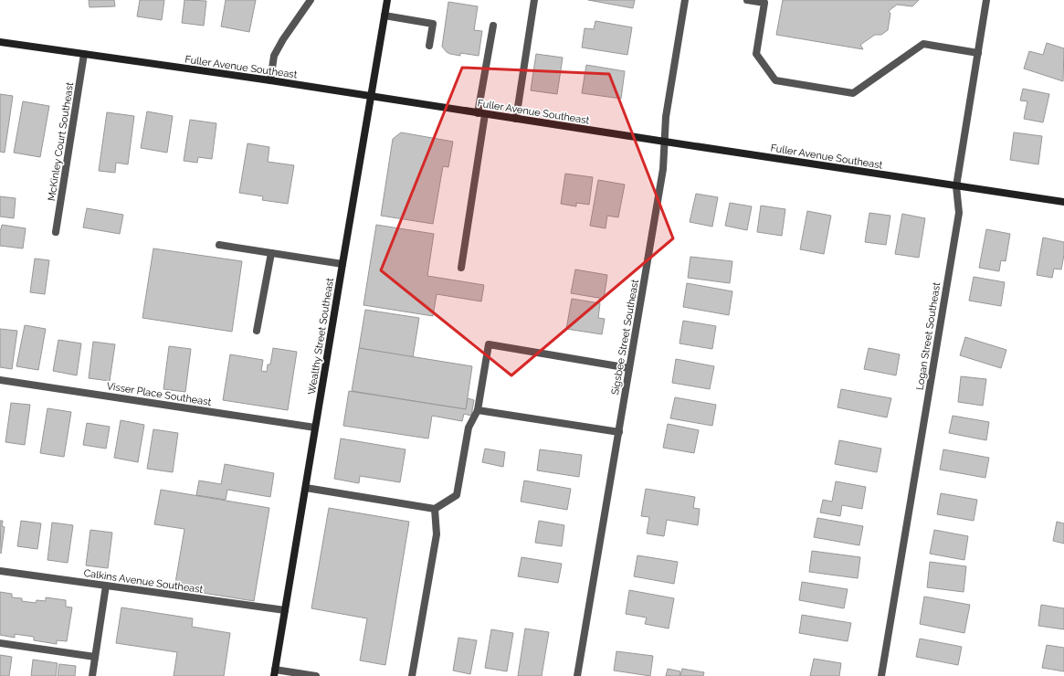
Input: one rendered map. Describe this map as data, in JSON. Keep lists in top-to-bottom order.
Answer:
{
  "streets": {
    "main road": ["Fuller Avenue Southeast", "Wealthy Street Southeast"],
    "street": [
      "McKinley Court Southeast",
      "Logan Street Southeast",
      "Sigsbee Street Southeast",
      "Visser Place Southeast",
      "Calkins Avenue Southeast"
    ]
  },
  "crossings": [
    ["Fuller Avenue Southeast", "McKinley Court Southeast"],
    ["Fuller Avenue Southeast", "Wealthy Street Southeast"],
    ["Fuller Avenue Southeast", "Logan Street Southeast"],
    ["Fuller Avenue Southeast", "Sigsbee Street Southeast"],
    ["Wealthy Street Southeast", "Visser Place Southeast"],
    ["Wealthy Street Southeast", "Calkins Avenue Southeast"]
  ]
}
